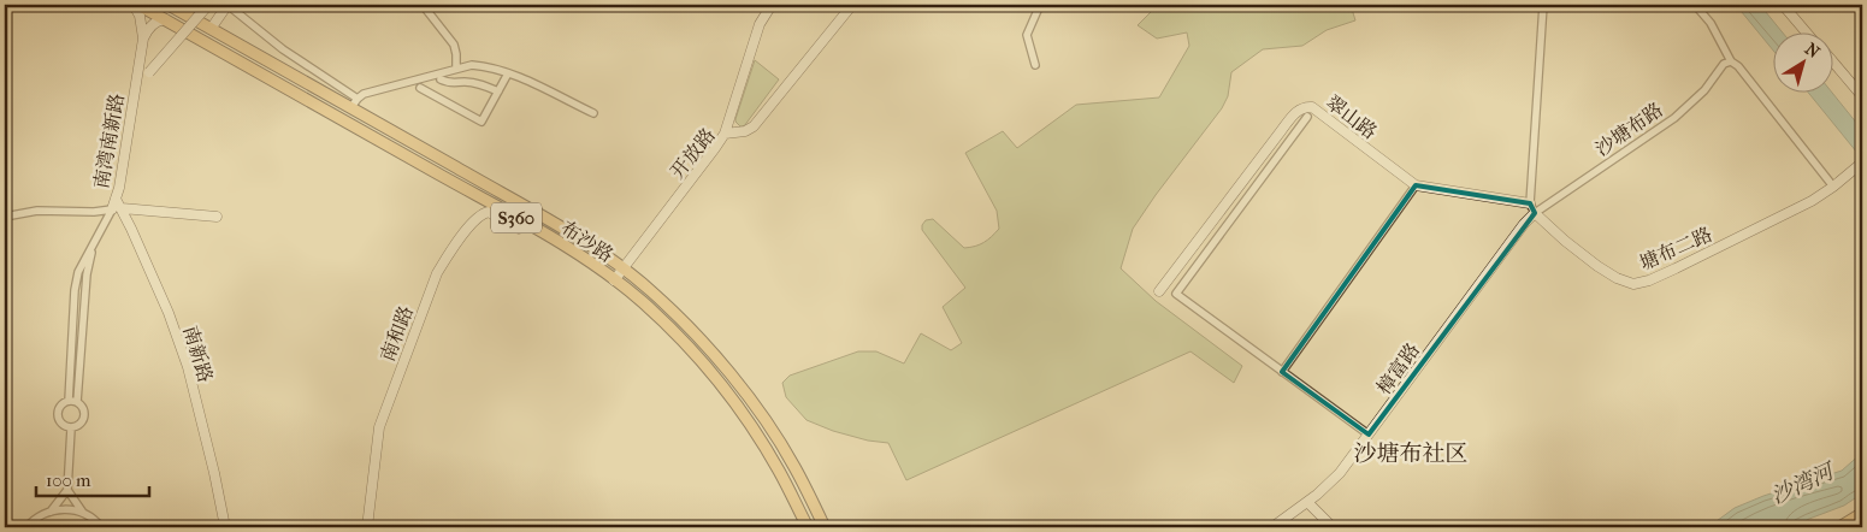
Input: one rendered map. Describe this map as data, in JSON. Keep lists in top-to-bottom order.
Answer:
{
  "streets": {
    "main road": ["S360", "布沙路"],
    "street": [
      "翠山路",
      "沙塘布路",
      "南湾南新路",
      "开放路",
      "塘布二路",
      "南和路",
      "南新路",
      "樟富路"
    ]
  },
  "crossings": [
    ["沙塘布路", "塘布二路"],
    ["沙塘布路", "樟富路"],
    ["南湾南新路", "南新路"],
    ["开放路", "布沙路"],
    ["布沙路", "南和路"],
    ["塘布二路", "樟富路"]
  ],
  "districts": ["沙塘布社区"],
  "water": ["沙湾河"],
  "scale_bar": "100 m",
  "north": "top right"
}
